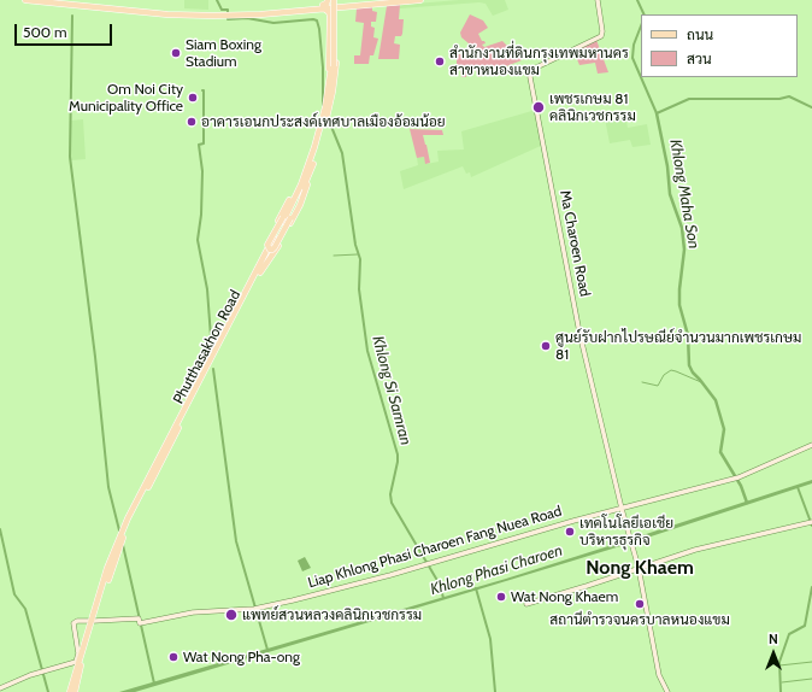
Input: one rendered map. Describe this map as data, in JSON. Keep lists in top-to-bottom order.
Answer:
{
  "streets": {
    "main road": ["Ma Charoen Road", "Phutthasakhon Road", "Liap Khlong Phasi Charoen Fang Nuea Road"]
  },
  "crossings": [
    ["Ma Charoen Road", "Liap Khlong Phasi Charoen Fang Nuea Road"],
    ["Phutthasakhon Road", "Liap Khlong Phasi Charoen Fang Nuea Road"]
  ],
  "districts": ["Nong Khaem"],
  "water": ["Khlong Maha Son", "Khlong Si Samran", "Khlong Phasi Charoen"],
  "places": [
    "Siam Boxing Stadium",
    "สำนักงานที่ดินกรุงเทพมหานคร สาขาหนองแขม",
    "Om Noi City Municipality Office",
    "เพชรเกษม 81 คลินิกเวชกรรม",
    "อาคารเอนกประสงค์เทศบาลเมืองอ้อมน้อย",
    "ศูนย์รับฝากไปรษณีย์จำนวนมากเพชรเกษม 81",
    "เทคโนโลยีเอเชีย บริหารธุรกิจ",
    "Wat Nong Khaem",
    "สถานีตำรวจนครบาลหนองแขม",
    "แพทย์สวนหลวงคลินิกเวชกรรม",
    "Wat Nong Pha-ong"
  ],
  "legend": ["ถนน", "สวน"],
  "scale_bar": "500 m",
  "north": "top"
}
